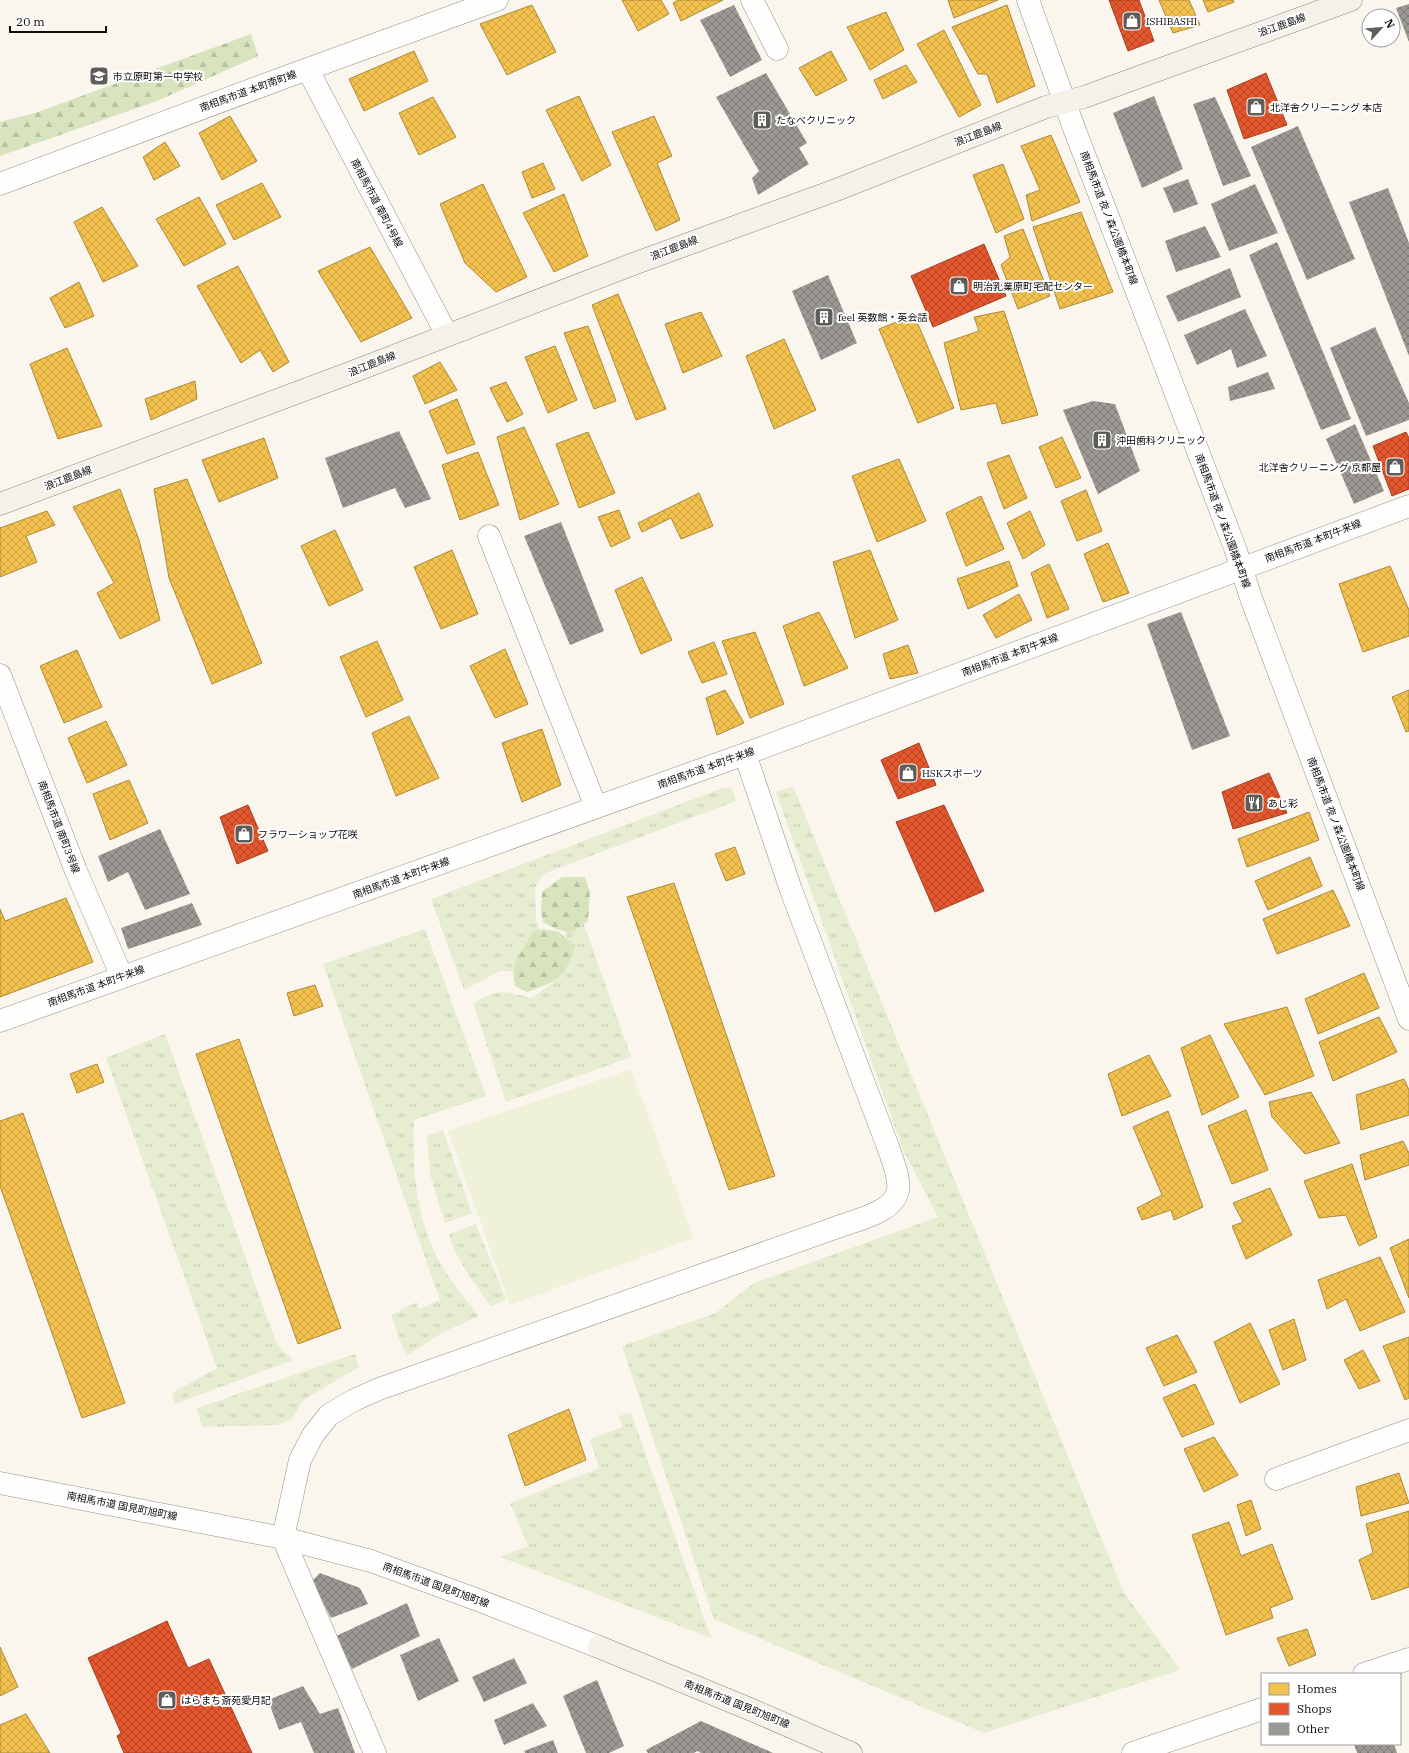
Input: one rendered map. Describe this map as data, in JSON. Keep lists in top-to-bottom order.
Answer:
{
  "streets": {
    "main road": ["浪江鹿島線", "南相馬市道 国見町旭町線"],
    "street": [
      "南相馬市道 本町南町線",
      "南相馬市道 南町4号線",
      "南相馬市道 夜ノ森公園橋本町線",
      "南相馬市道 本町牛来線",
      "南相馬市道 南町3号線"
    ]
  },
  "crossings": [
    ["浪江鹿島線", "南相馬市道 南町4号線"],
    ["浪江鹿島線", "南相馬市道 夜ノ森公園橋本町線"],
    ["南相馬市道 本町南町線", "南相馬市道 南町4号線"],
    ["南相馬市道 夜ノ森公園橋本町線", "南相馬市道 本町牛来線"],
    ["南相馬市道 本町牛来線", "南相馬市道 南町3号線"]
  ],
  "places": {
    "shop": [
      "ISHIBASHI",
      "北洋舎クリーニング 本店",
      "明治乳業原町宅配センター",
      "北洋舎クリーニング 京都屋",
      "HSKスポーツ",
      "フラワーショップ花咲",
      "はらまち斎苑愛月記"
    ],
    "school or university": ["市立原町第一中学校"],
    "building": ["たなべクリニック", "feel 英数館・英会話", "沖田歯科クリニック"],
    "restaurant": ["あじ彩"]
  },
  "legend": ["Homes", "Shops", "Other"],
  "scale_bar": "20 m",
  "north": "top right"
}
